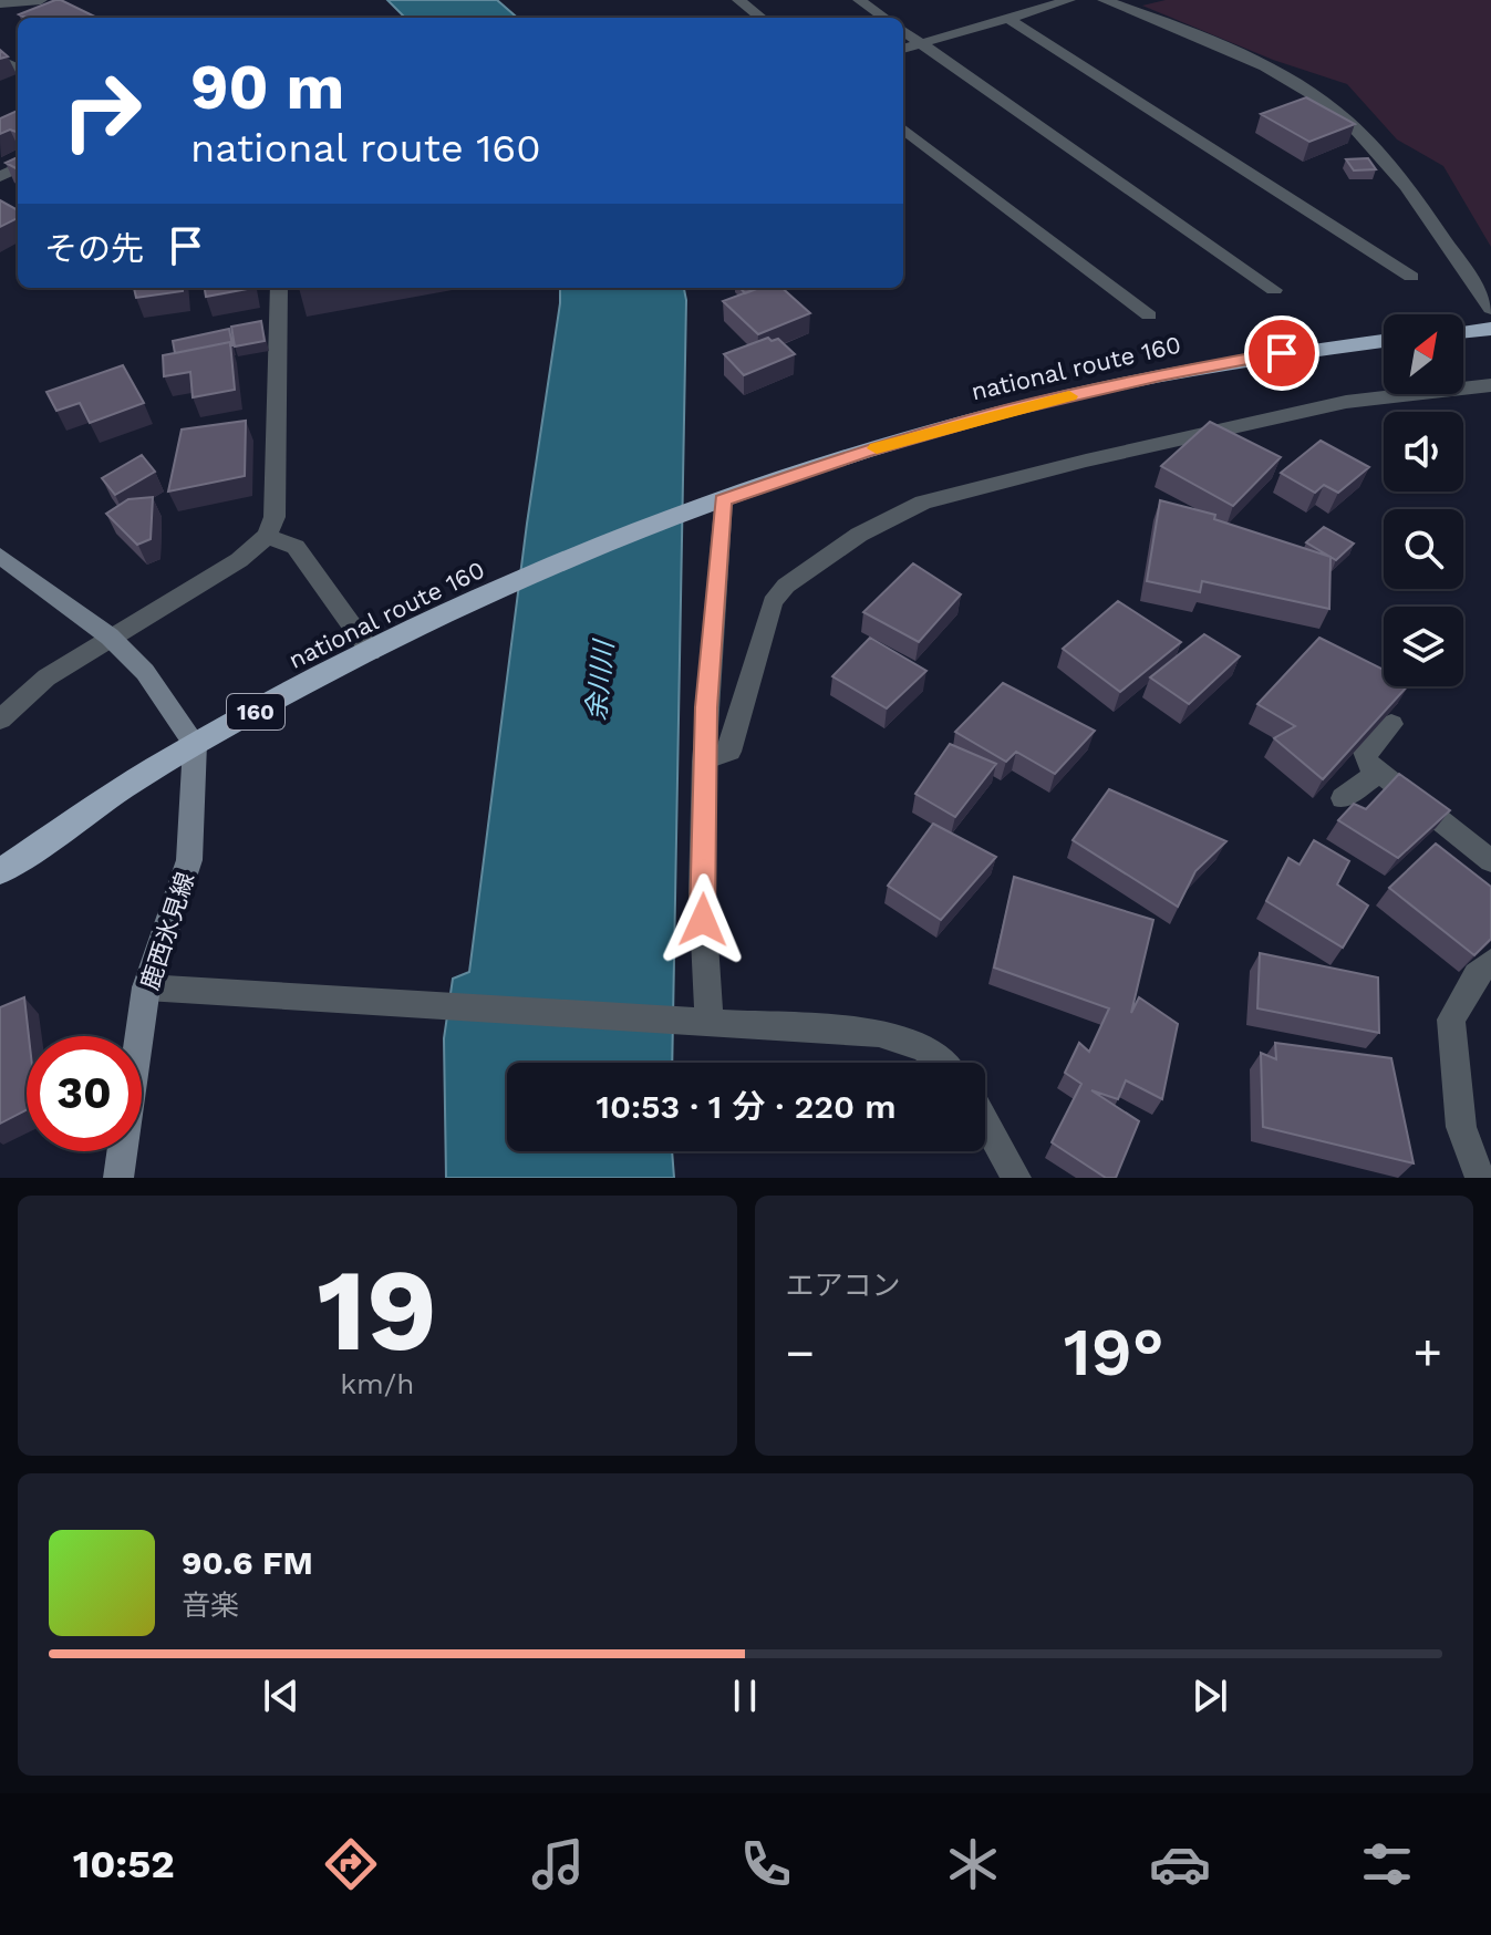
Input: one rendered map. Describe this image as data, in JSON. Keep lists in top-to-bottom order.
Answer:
{
  "streets": {
    "highway": ["national route 160", "160"],
    "main road": ["鹿西氷見線"]
  },
  "crossings": [
    ["national route 160", "鹿西氷見線"]
  ],
  "water": ["余川川"],
  "north": "top right",
  "page": {
    "turn": ["90 m", "national route 160"],
    "then": "その先",
    "limit": "30",
    "trip": "10:53 · 1 分 · 220 m",
    "tile": [
      ["19", "km/h"],
      "エアコン"
    ],
    "heat": ["−", "19°", "+"],
    "song": ["90.6 FM", "音楽"],
    "tabs": "10:52"
  }
}
